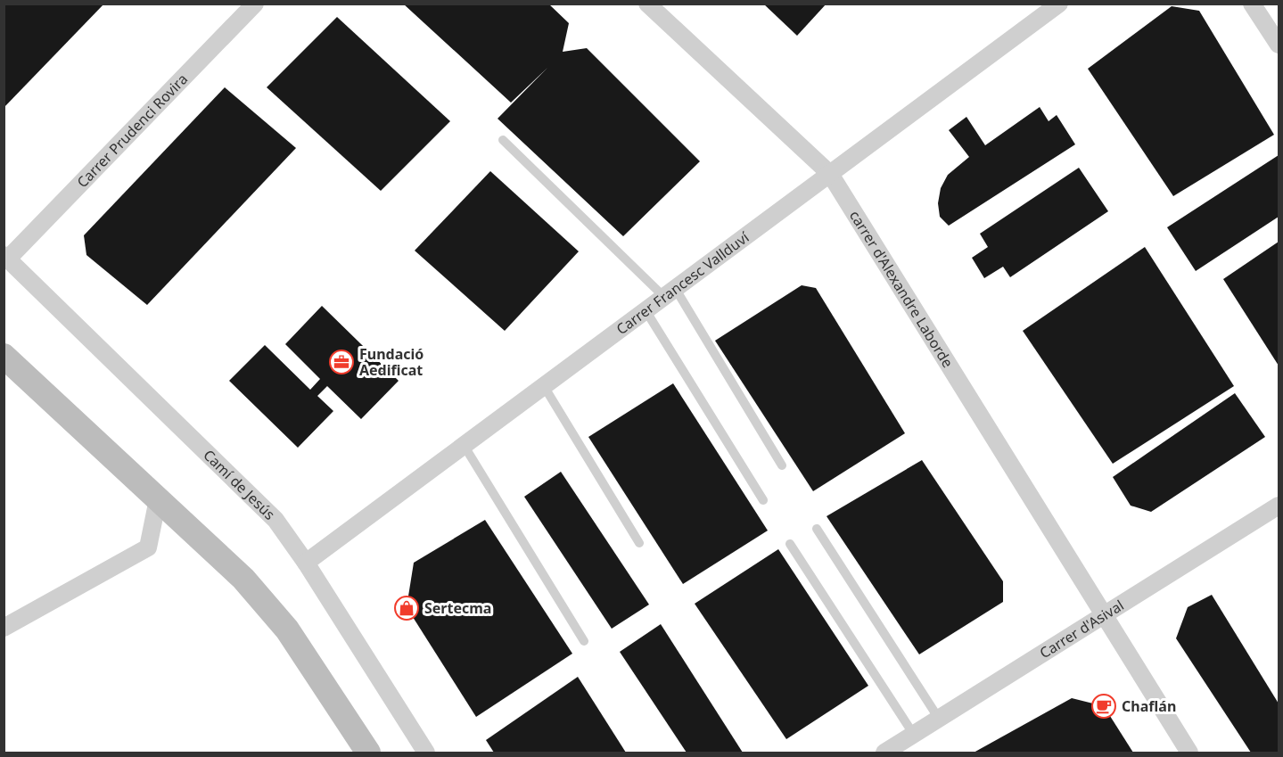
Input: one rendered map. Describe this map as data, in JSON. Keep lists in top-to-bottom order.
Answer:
{
  "streets": {
    "street": [
      "Carrer Prudenci Rovira",
      "Carrer Francesc Vallduví",
      "carrer d'Alexandre Laborde",
      "Camí de Jesús",
      "Carrer d'Asival"
    ]
  },
  "crossings": [
    ["Carrer Prudenci Rovira", "Camí de Jesús"],
    ["Carrer Francesc Vallduví", "carrer d'Alexandre Laborde"],
    ["Carrer Francesc Vallduví", "Camí de Jesús"],
    ["carrer d'Alexandre Laborde", "Carrer d'Asival"]
  ],
  "places": {
    "office": ["Fundació Aedificat"],
    "shop": ["Sertecma"],
    "cafe": ["Chaflán"]
  }
}
